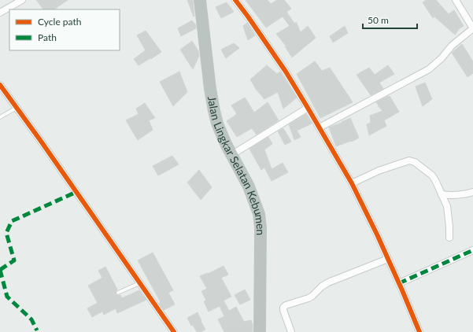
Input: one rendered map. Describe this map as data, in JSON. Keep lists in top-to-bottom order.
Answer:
{
  "streets": {
    "highway": ["Jalan Lingkar Selatan Kebumen"]
  },
  "legend": ["Cycle path", "Path"],
  "scale_bar": "50 m"
}
